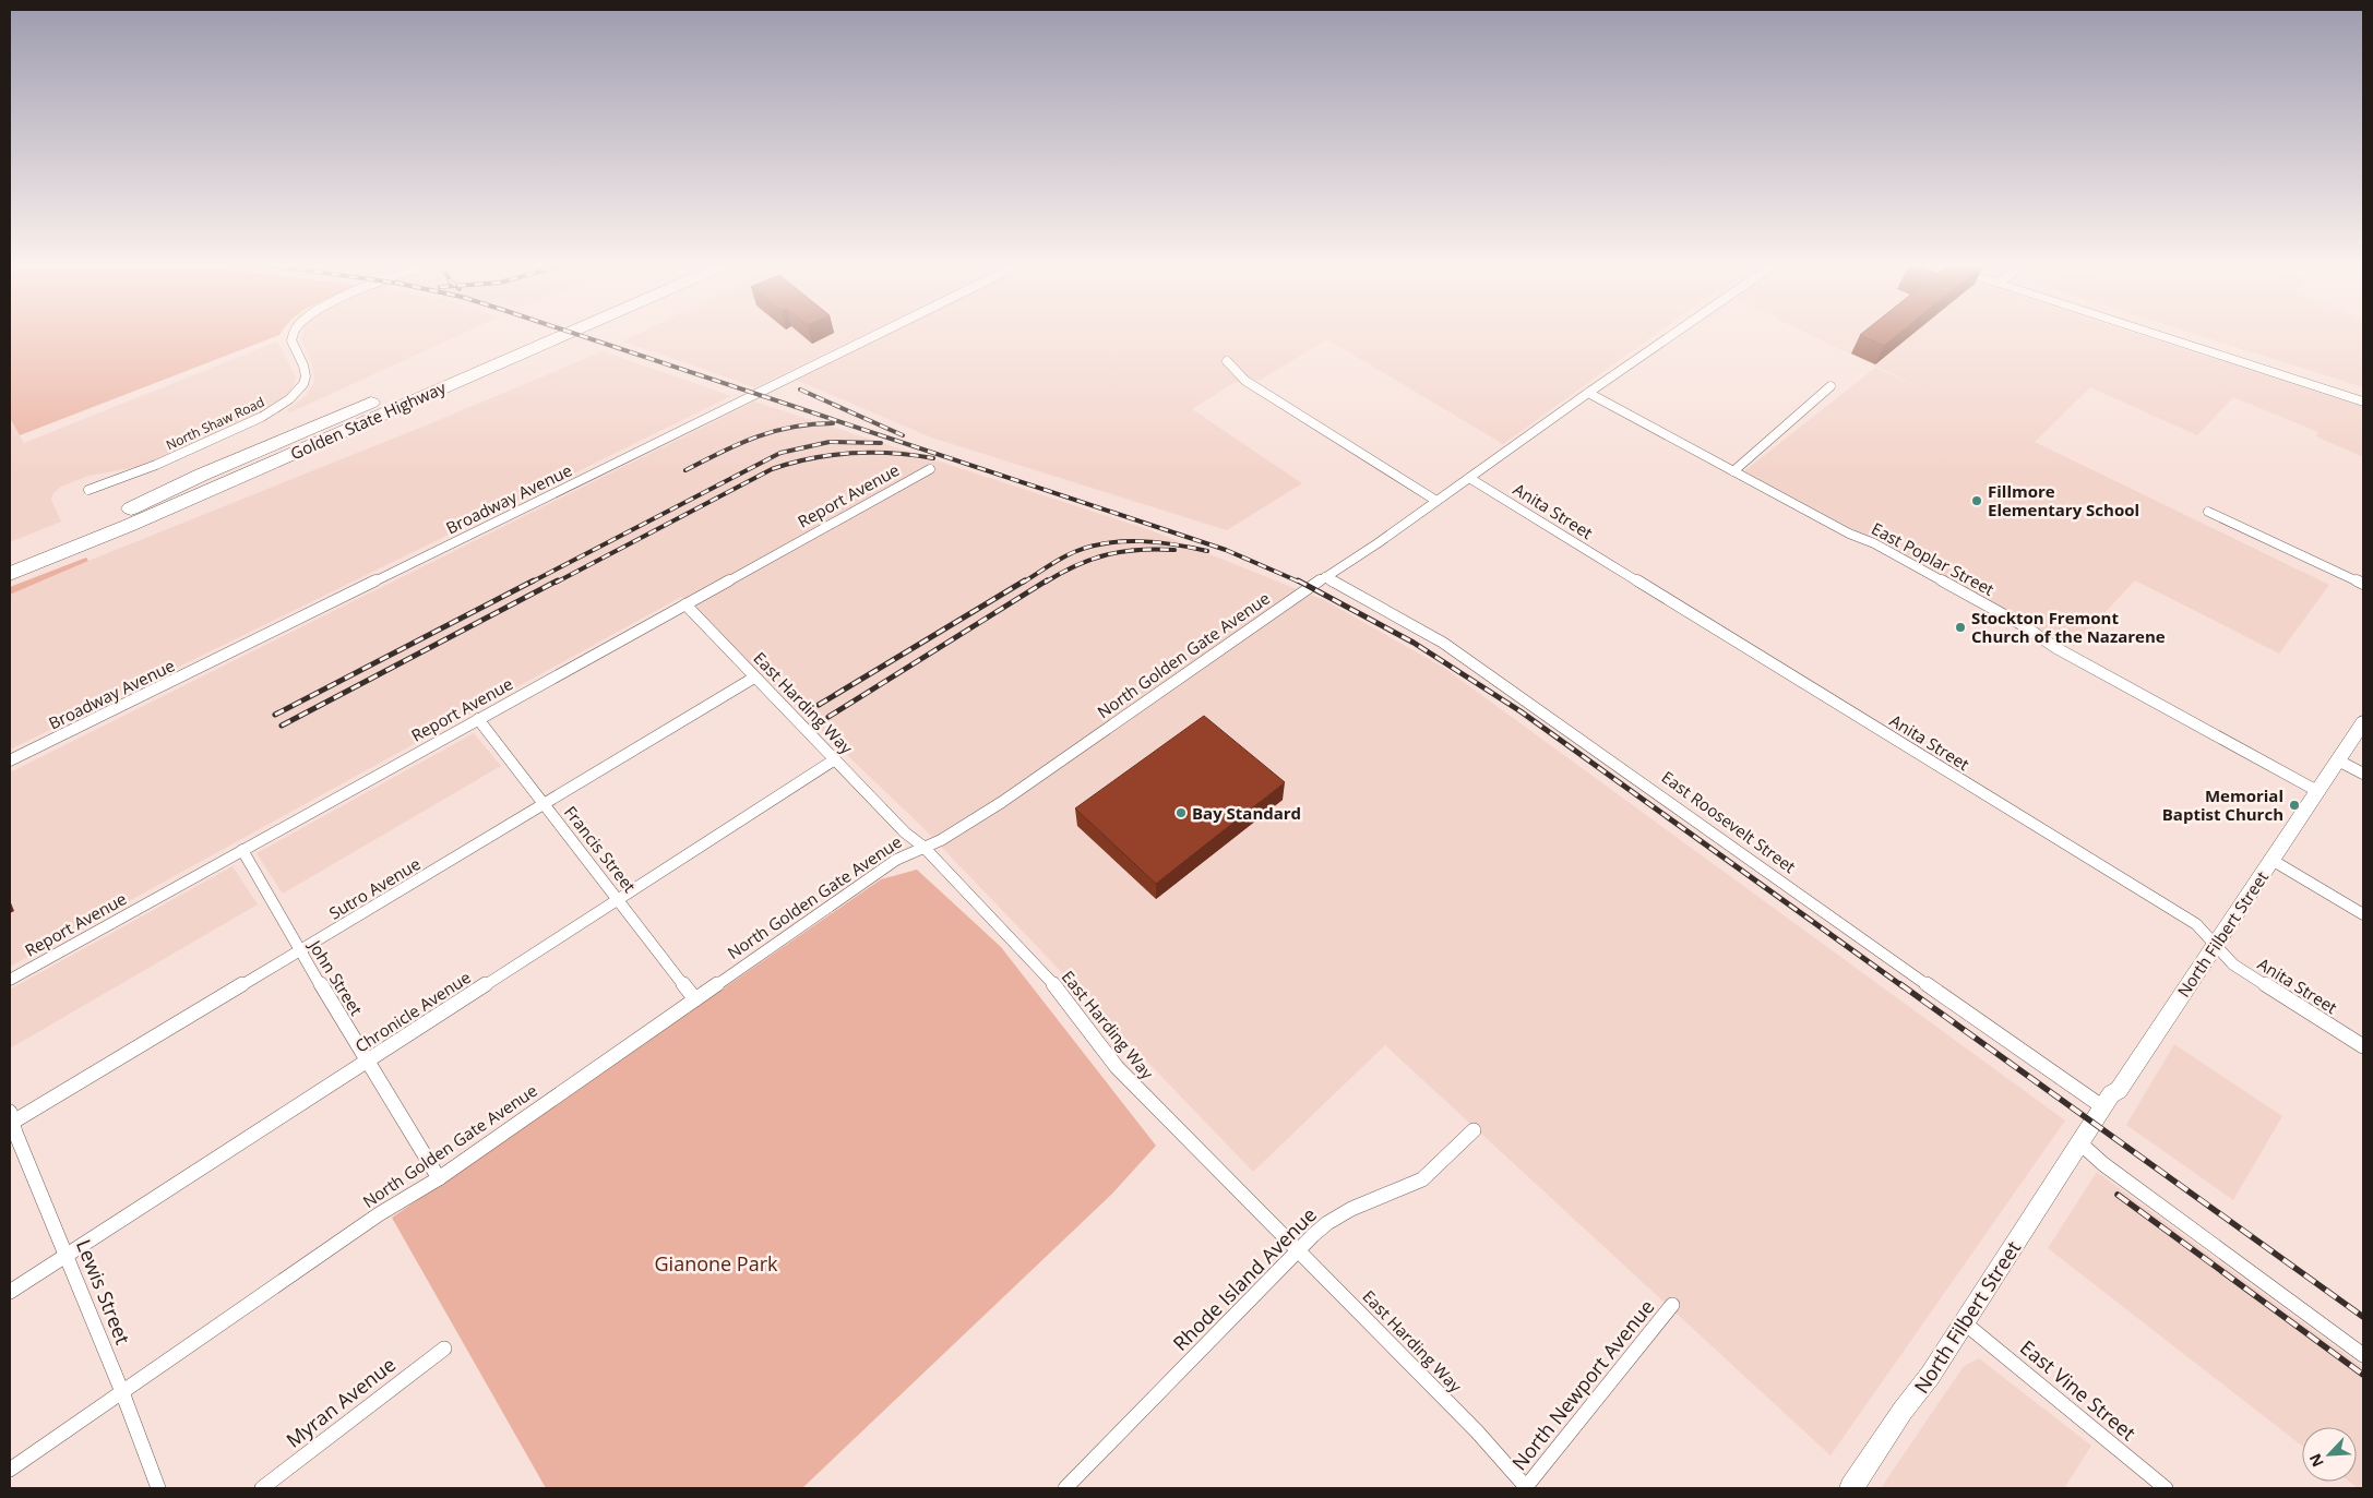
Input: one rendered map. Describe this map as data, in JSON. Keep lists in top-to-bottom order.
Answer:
{
  "streets": {
    "highway": ["Golden State Highway"],
    "main road": ["North Filbert Street"],
    "street": [
      "North Shaw Road",
      "Report Avenue",
      "Broadway Avenue",
      "Anita Street",
      "East Poplar Street",
      "North Golden Gate Avenue",
      "East Harding Way",
      "East Roosevelt Street",
      "Francis Street",
      "Sutro Avenue",
      "John Street",
      "Chronicle Avenue",
      "Rhode Island Avenue",
      "Lewis Street",
      "North Newport Avenue",
      "East Vine Street",
      "Myran Avenue"
    ]
  },
  "crossings": [
    ["Report Avenue", "East Harding Way"],
    ["Report Avenue", "Francis Street"],
    ["Report Avenue", "John Street"],
    ["Anita Street", "North Golden Gate Avenue"],
    ["Anita Street", "North Filbert Street"],
    ["East Poplar Street", "North Golden Gate Avenue"],
    ["East Poplar Street", "North Filbert Street"],
    ["North Golden Gate Avenue", "East Harding Way"],
    ["North Golden Gate Avenue", "East Roosevelt Street"],
    ["North Golden Gate Avenue", "Francis Street"],
    ["North Golden Gate Avenue", "John Street"],
    ["North Golden Gate Avenue", "Lewis Street"],
    ["East Harding Way", "Sutro Avenue"],
    ["East Harding Way", "Chronicle Avenue"],
    ["East Harding Way", "Rhode Island Avenue"],
    ["East Harding Way", "North Newport Avenue"],
    ["East Roosevelt Street", "North Filbert Street"],
    ["Francis Street", "Sutro Avenue"],
    ["Francis Street", "Chronicle Avenue"],
    ["Sutro Avenue", "John Street"],
    ["Sutro Avenue", "Lewis Street"],
    ["North Filbert Street", "East Vine Street"],
    ["John Street", "Chronicle Avenue"],
    ["Chronicle Avenue", "Lewis Street"]
  ],
  "parks": ["Gianone Park"],
  "places": [
    "Fillmore Elementary School",
    "Stockton Fremont Church of the Nazarene",
    "Memorial Baptist Church",
    "Bay Standard"
  ],
  "north": "bottom left"
}
